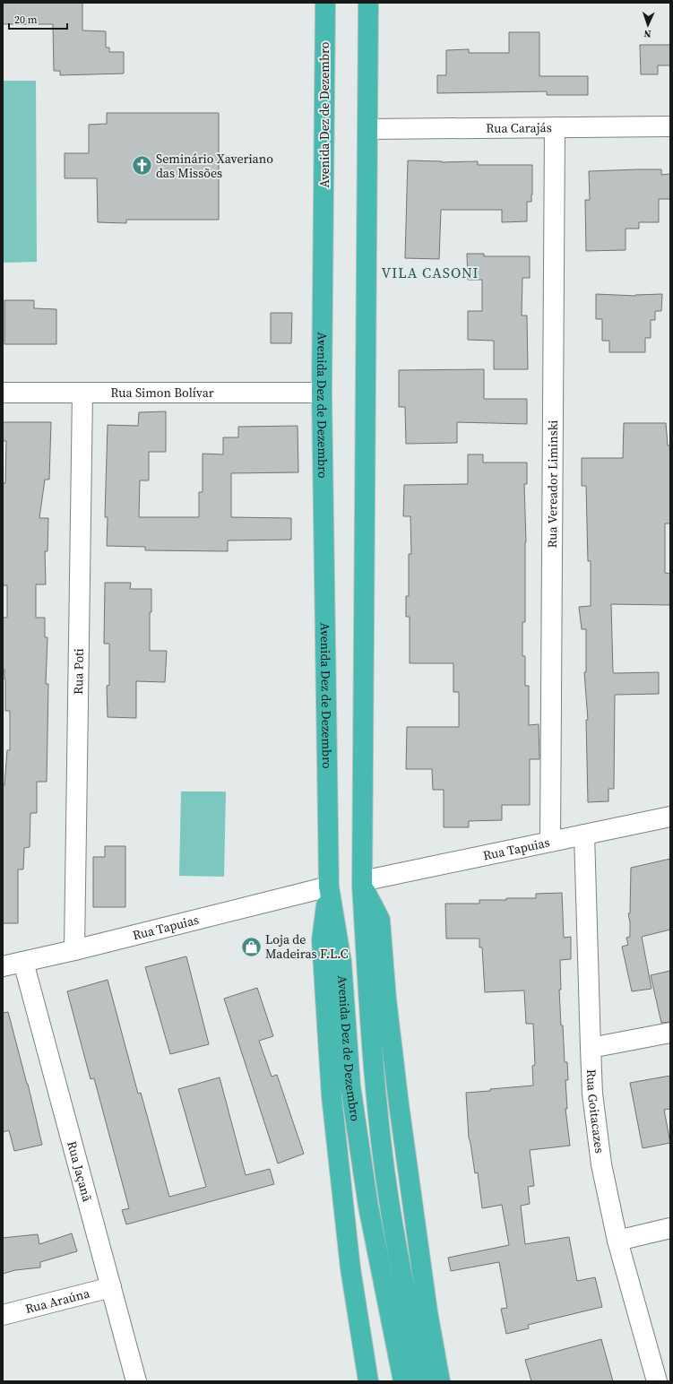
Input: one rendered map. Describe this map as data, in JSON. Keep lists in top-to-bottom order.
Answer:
{
  "streets": {
    "highway": ["Avenida Dez de Dezembro"],
    "street": [
      "Rua Carajás",
      "Rua Simon Bolívar",
      "Rua Vereador Liminski",
      "Rua Poti",
      "Rua Tapuias",
      "Rua Goitacazes",
      "Rua Jaçanã",
      "Rua Araúna"
    ]
  },
  "crossings": [
    ["Avenida Dez de Dezembro", "Rua Carajás"],
    ["Avenida Dez de Dezembro", "Rua Simon Bolívar"],
    ["Avenida Dez de Dezembro", "Rua Tapuias"],
    ["Rua Carajás", "Rua Vereador Liminski"],
    ["Rua Simon Bolívar", "Rua Poti"],
    ["Rua Vereador Liminski", "Rua Tapuias"],
    ["Rua Poti", "Rua Tapuias"],
    ["Rua Tapuias", "Rua Goitacazes"],
    ["Rua Tapuias", "Rua Jaçanã"],
    ["Rua Jaçanã", "Rua Araúna"]
  ],
  "districts": ["VILA CASONI"],
  "places": {
    "church": ["Seminário Xaveriano das Missões"],
    "shop": ["Loja de Madeiras F.L.C"]
  },
  "scale_bar": "20 m",
  "north": "bottom"
}
